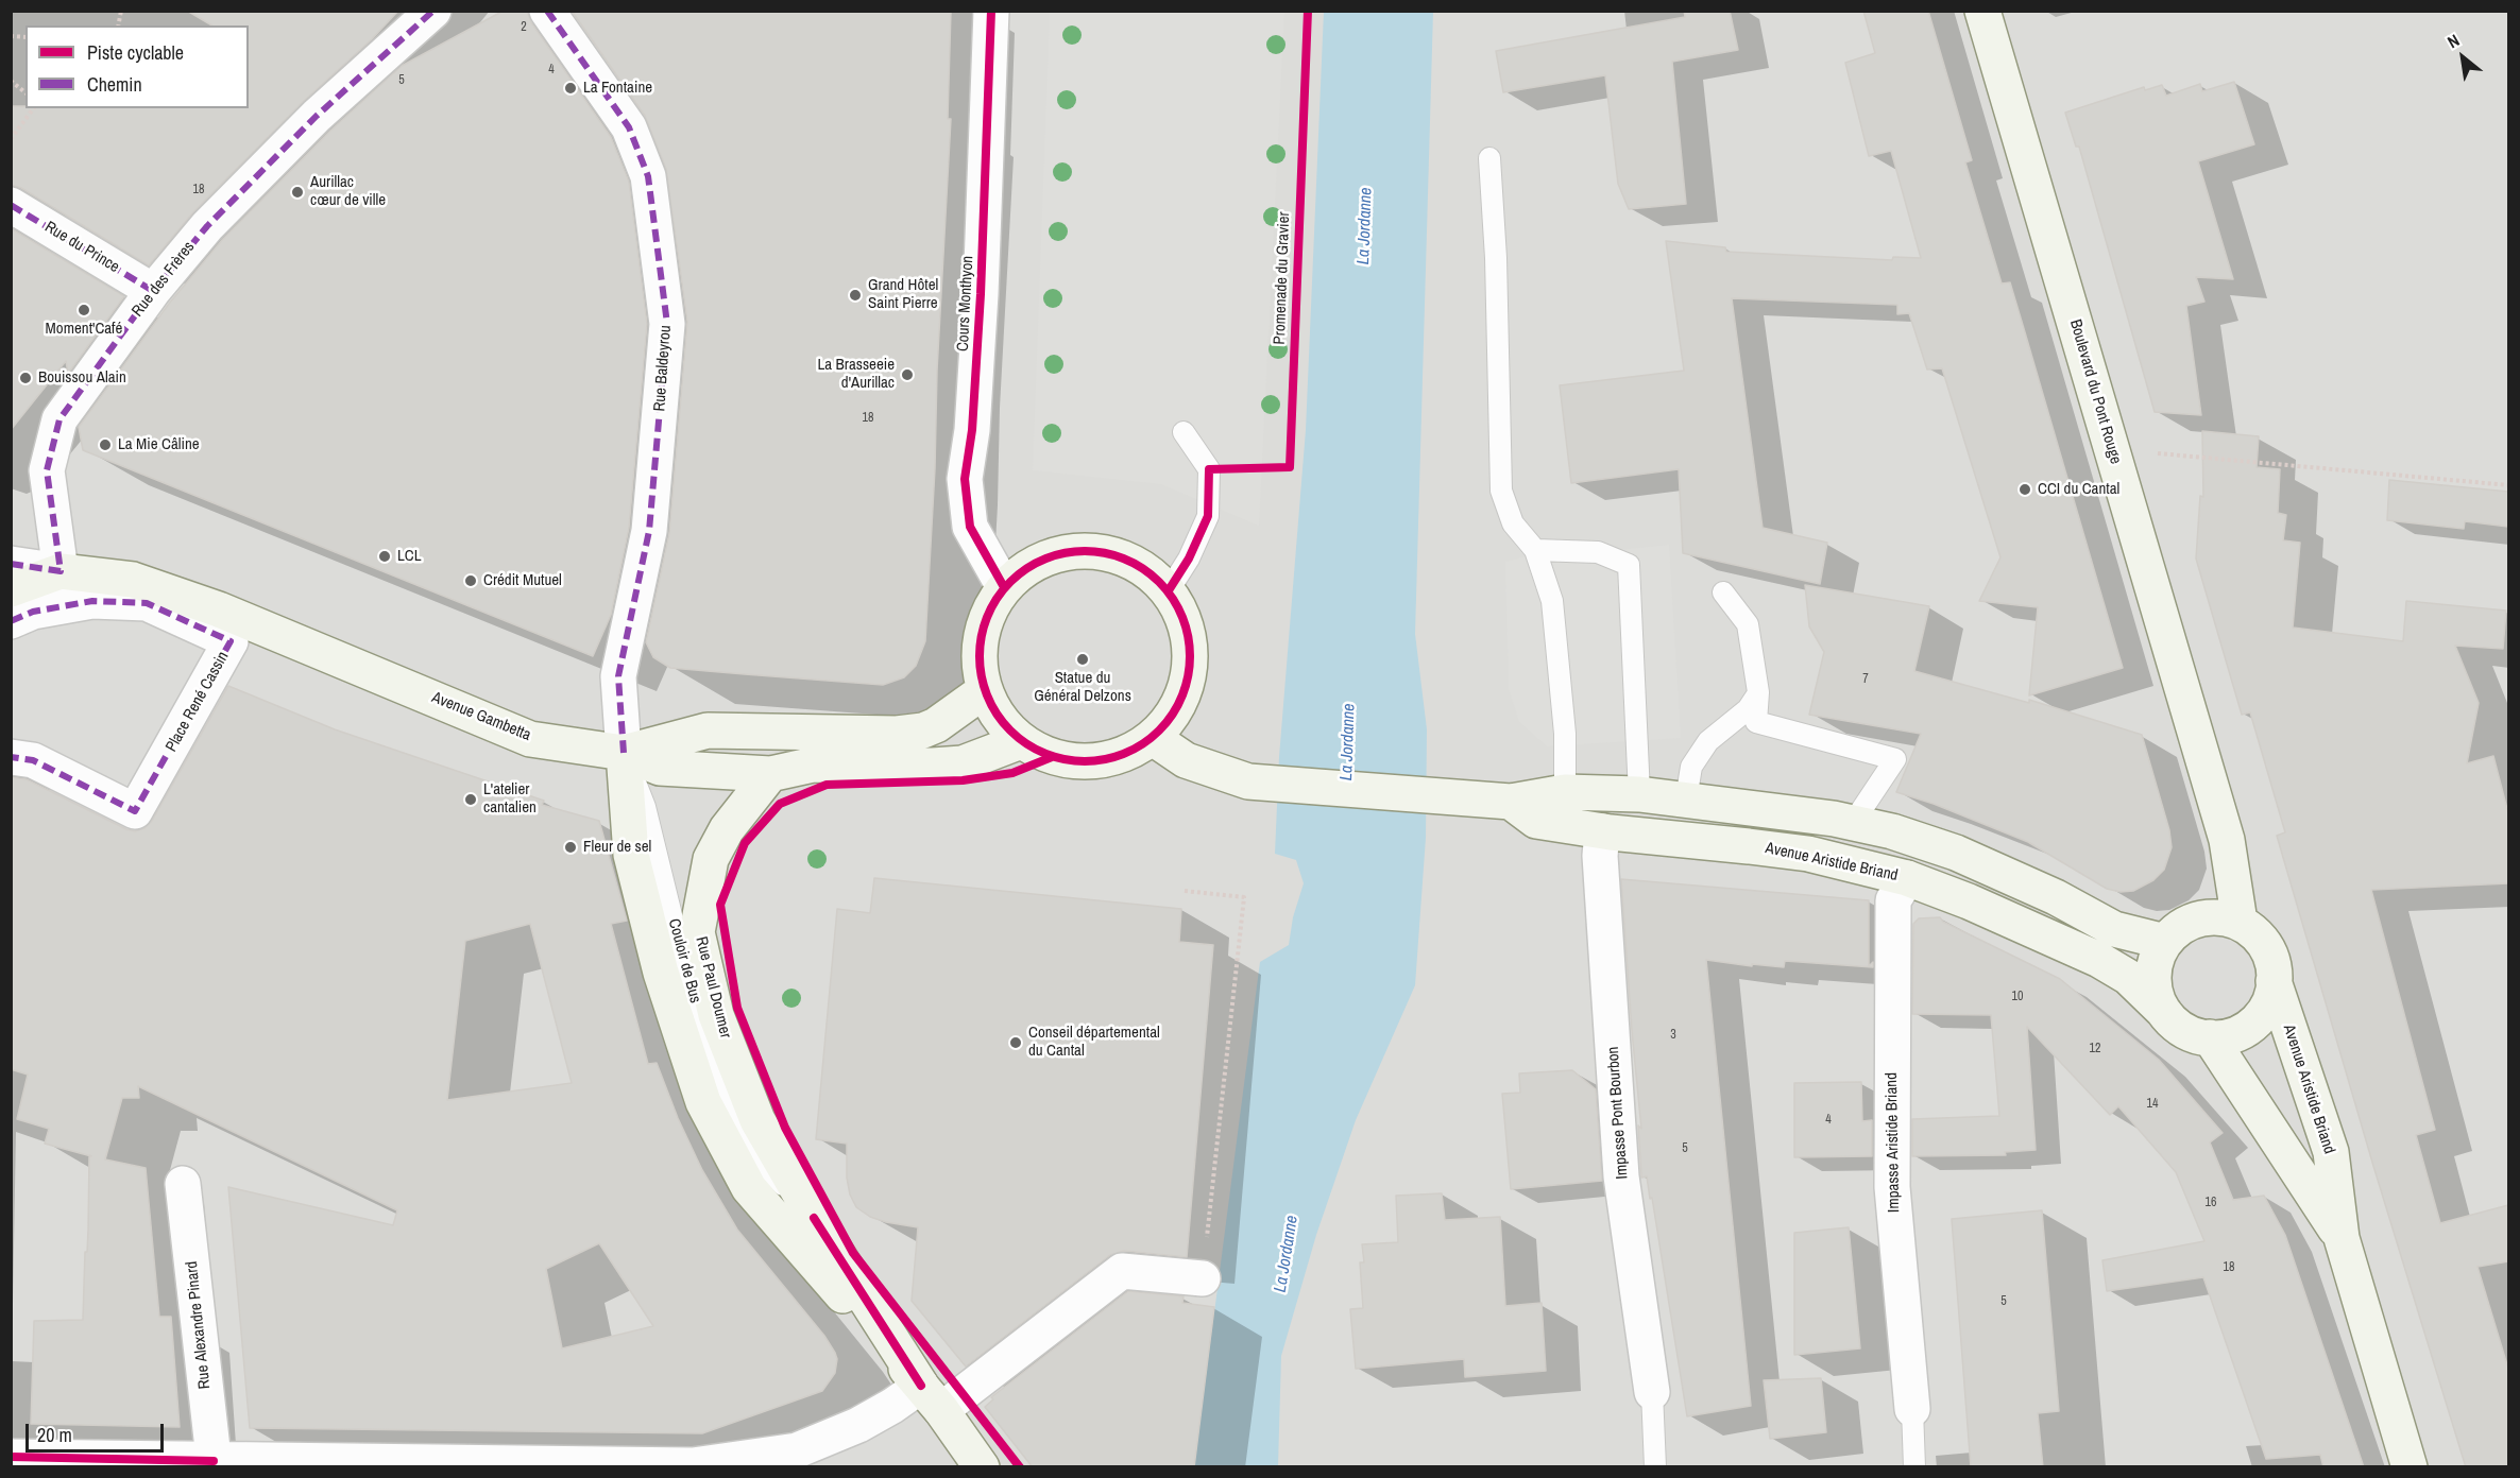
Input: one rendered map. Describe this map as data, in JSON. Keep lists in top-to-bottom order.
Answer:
{
  "streets": {
    "main road": [
      "Boulevard du Pont Rouge",
      "Avenue Gambetta",
      "Avenue Aristide Briand",
      "Rue Paul Doumer"
    ],
    "street": [
      "Rue du Prince",
      "Rue des Frères",
      "Cours Monthyon",
      "Rue Baldeyrou",
      "Place René Cassin",
      "Impasse Pont Bourbon",
      "Impasse Aristide Briand",
      "Rue Alexandre Pinard"
    ],
    "lane": ["Couloir de Bus"],
    "cycle path": ["Promenade du Gravier"]
  },
  "crossings": [
    ["Rue du Prince", "Rue des Frères"],
    ["Rue des Frères", "Avenue Gambetta"],
    ["Cours Monthyon", "Avenue Gambetta"],
    ["Rue Baldeyrou", "Avenue Gambetta"],
    ["Rue Baldeyrou", "Couloir de Bus"],
    ["Rue Baldeyrou", "Rue Paul Doumer"],
    ["Boulevard du Pont Rouge", "Avenue Aristide Briand"],
    ["Avenue Gambetta", "Couloir de Bus"],
    ["Avenue Gambetta", "Rue Paul Doumer"],
    ["Avenue Aristide Briand", "Impasse Pont Bourbon"],
    ["Avenue Aristide Briand", "Impasse Aristide Briand"],
    ["Couloir de Bus", "Rue Paul Doumer"]
  ],
  "water": ["La Jordanne"],
  "places": [
    "La Fontaine",
    "Aurillac cœur de ville",
    "Grand Hôtel Saint Pierre",
    "Moment'Café",
    "La Brasseeie d'Aurillac",
    "Bouissou Alain",
    "La Mie Câline",
    "CCI du Cantal",
    "LCL",
    "Crédit Mutuel",
    "Statue du Général Delzons",
    "L'atelier cantalien",
    "Fleur de sel",
    "Conseil départemental du Cantal"
  ],
  "house_numbers": [
    "2",
    "4",
    "5",
    "18",
    "18",
    "7",
    "10",
    "3",
    "12",
    "14",
    "4",
    "5",
    "16",
    "18",
    "5"
  ],
  "legend": ["Piste cyclable", "Chemin"],
  "scale_bar": "20 m",
  "north": "top left"
}
